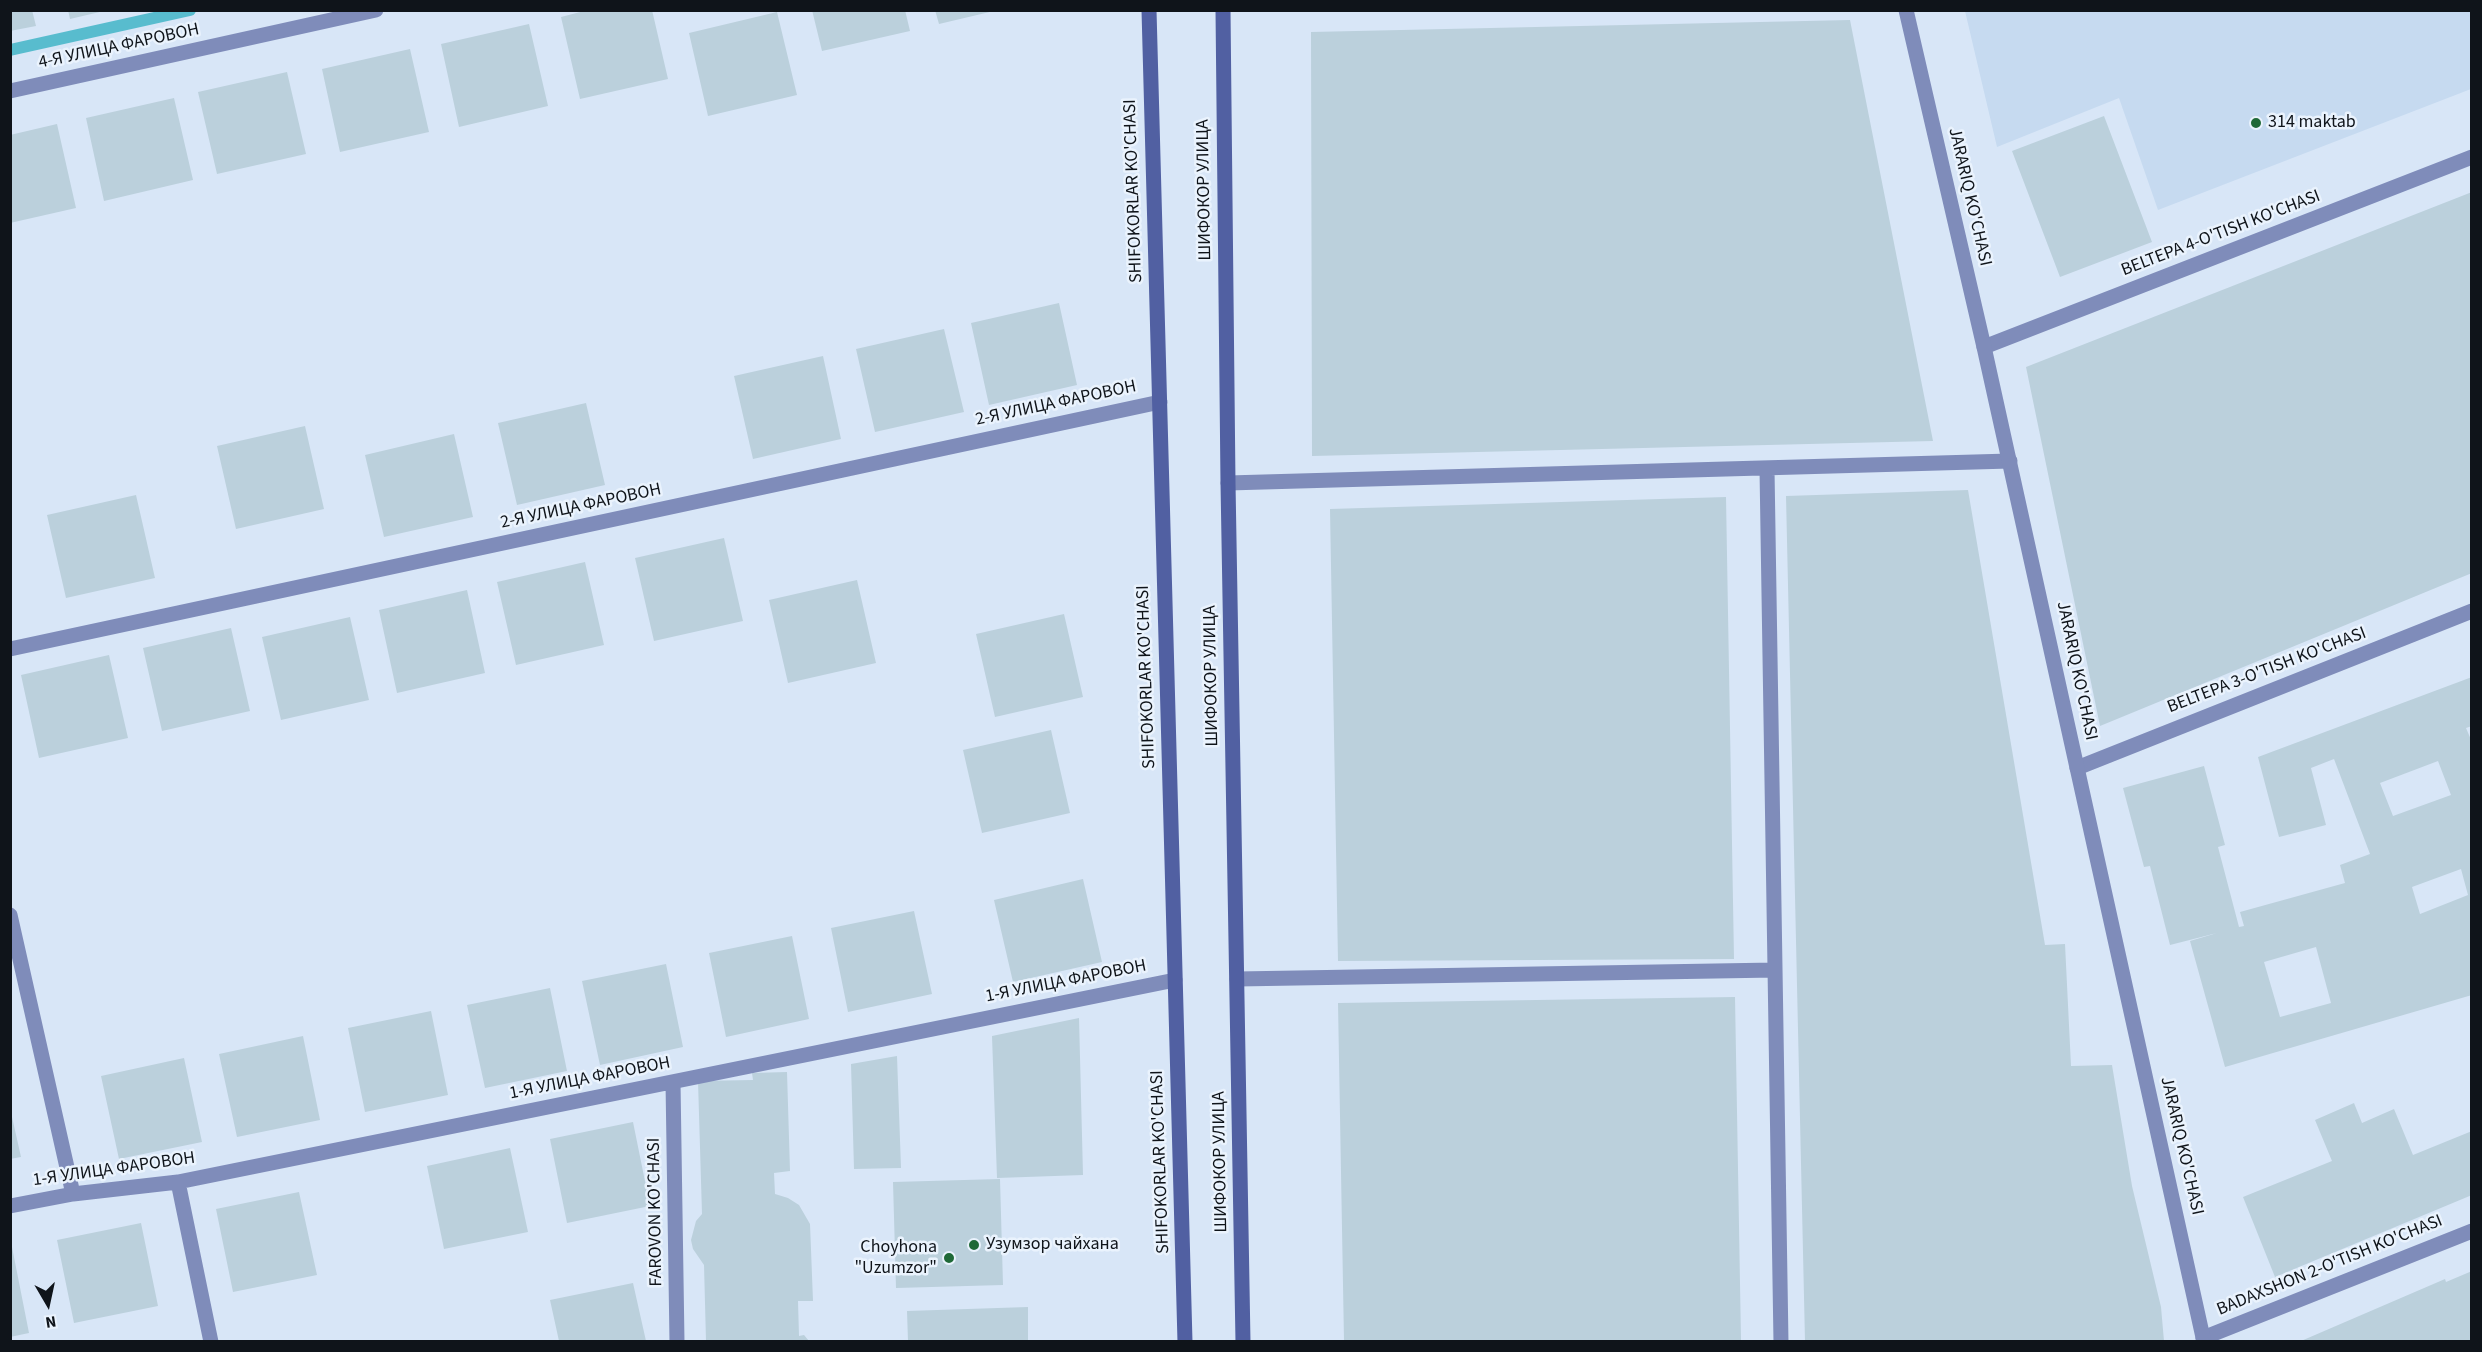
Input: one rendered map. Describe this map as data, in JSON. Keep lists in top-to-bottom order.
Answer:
{
  "streets": {
    "main road": ["ШИФОКОР УЛИЦА", "SHIFOKORLAR KO'CHASI"],
    "street": [
      "4-Я УЛИЦА ФАРОВОН",
      "JARARIQ KO'CHASI",
      "BELTEPA 4-O'TISH KO'CHASI",
      "2-Я УЛИЦА ФАРОВОН",
      "BELTEPA 3-O'TISH KO'CHASI",
      "1-Я УЛИЦА ФАРОВОН",
      "FAROVON KO'CHASI",
      "BADAXSHON 2-O'TISH KO'CHASI"
    ]
  },
  "crossings": [
    ["SHIFOKORLAR KO'CHASI", "2-Я УЛИЦА ФАРОВОН"],
    ["SHIFOKORLAR KO'CHASI", "1-Я УЛИЦА ФАРОВОН"],
    ["JARARIQ KO'CHASI", "BELTEPA 4-O'TISH KO'CHASI"],
    ["JARARIQ KO'CHASI", "BELTEPA 3-O'TISH KO'CHASI"],
    ["JARARIQ KO'CHASI", "BADAXSHON 2-O'TISH KO'CHASI"],
    ["1-Я УЛИЦА ФАРОВОН", "FAROVON KO'CHASI"]
  ],
  "places": ["314 maktab", "Узумзор чайхана", "Choyhona \"Uzumzor\""],
  "north": "bottom"
}
